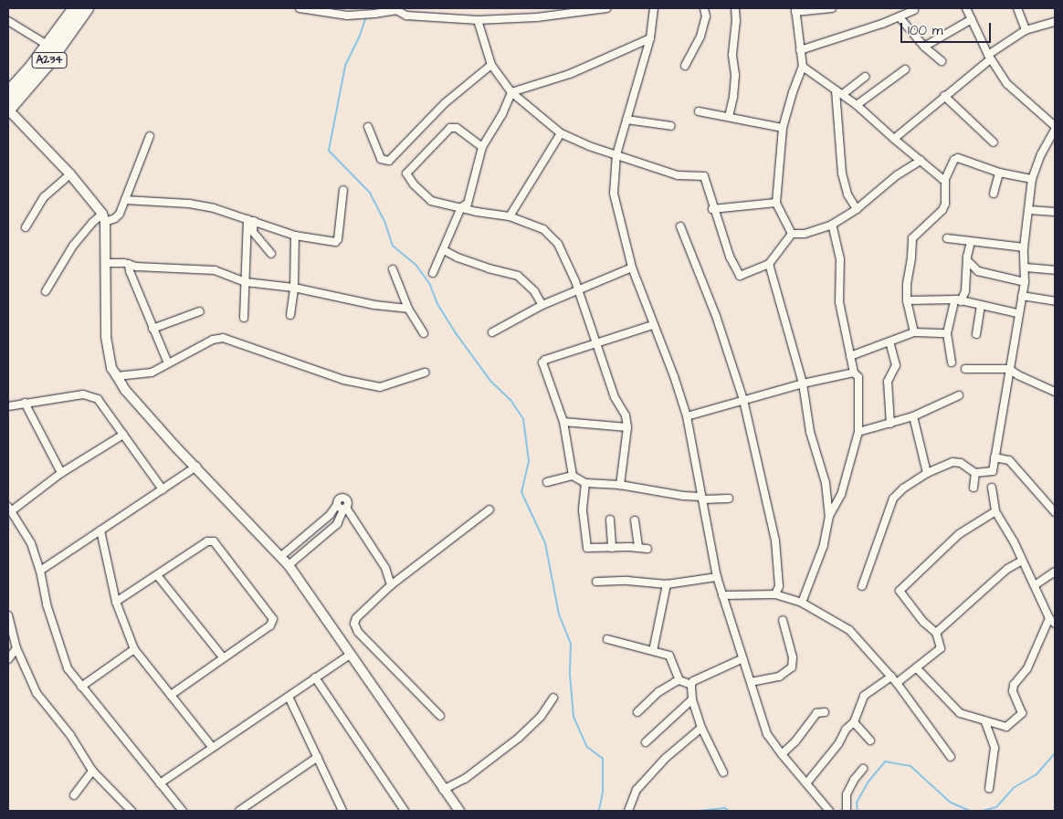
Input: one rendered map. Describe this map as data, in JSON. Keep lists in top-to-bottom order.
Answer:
{
  "streets": {
    "highway": ["A234"]
  },
  "scale_bar": "100 m"
}
